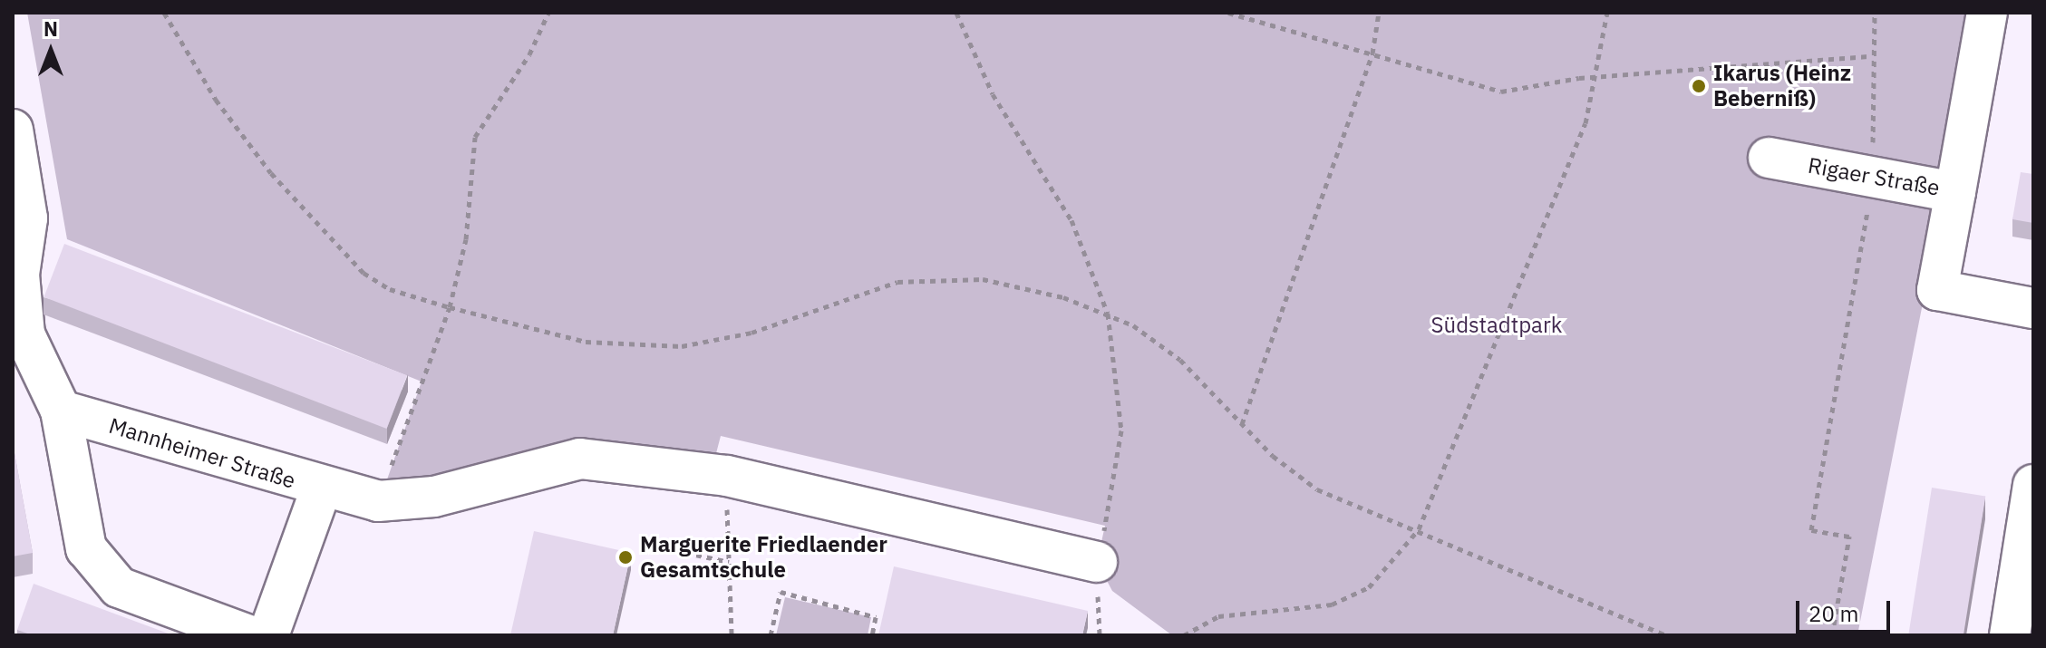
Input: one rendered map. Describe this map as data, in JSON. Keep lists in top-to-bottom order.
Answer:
{
  "streets": {
    "street": ["Rigaer Straße", "Mannheimer Straße"]
  },
  "parks": ["Südstadtpark"],
  "places": ["Ikarus (Heinz Beberniß)", "Marguerite Friedlaender Gesamtschule"],
  "scale_bar": "20 m",
  "north": "top"
}
